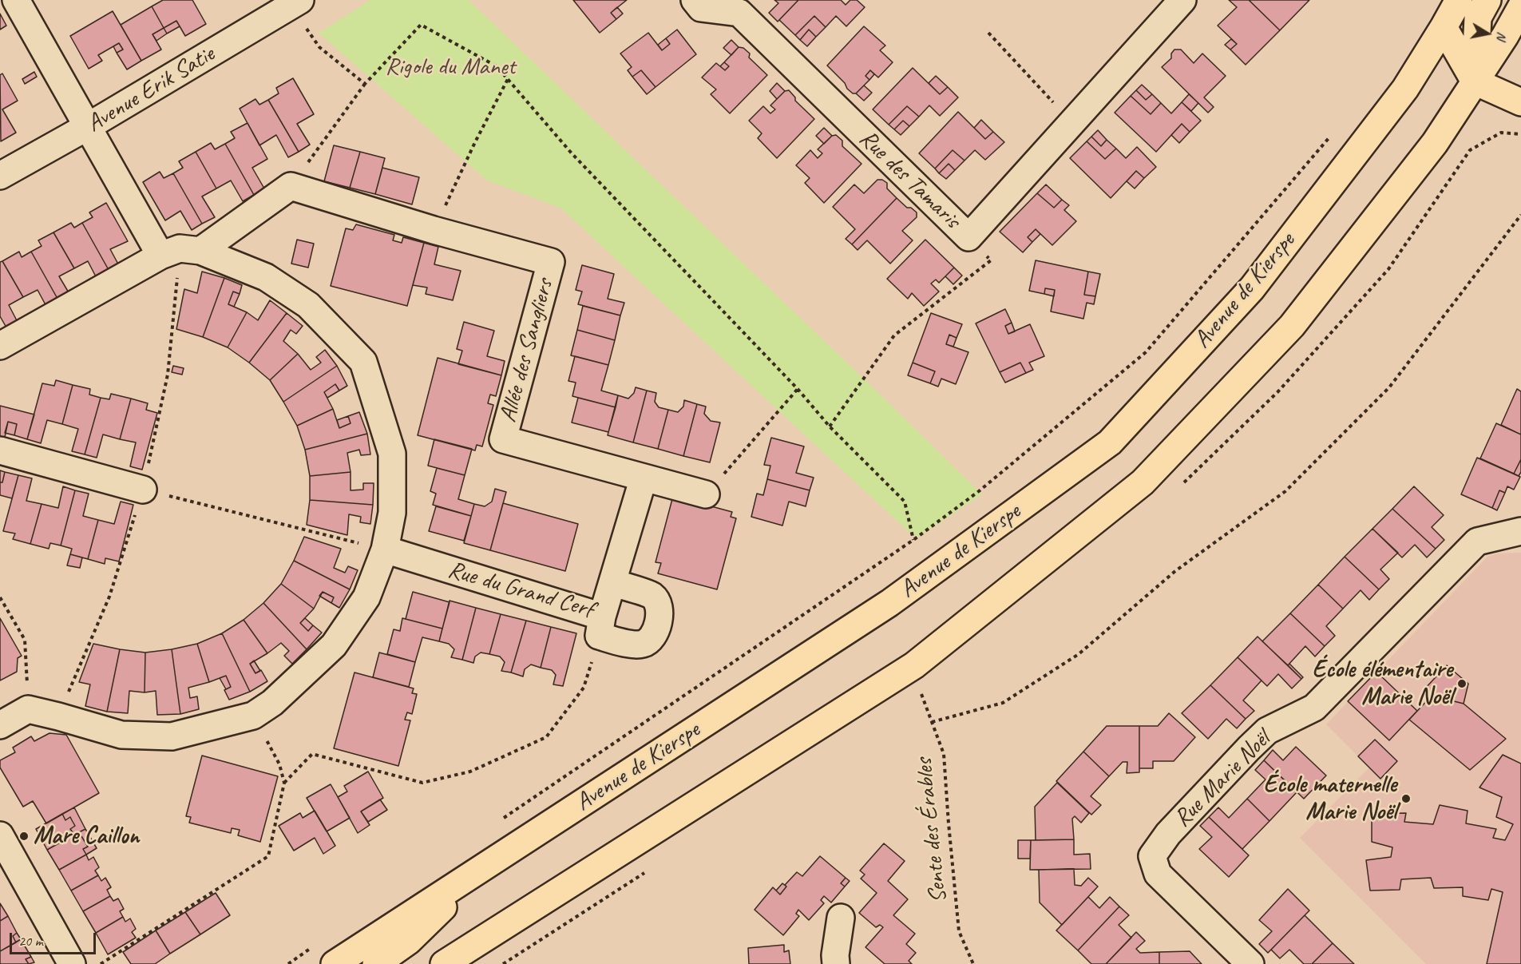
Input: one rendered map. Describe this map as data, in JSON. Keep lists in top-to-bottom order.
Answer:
{
  "streets": {
    "main road": ["Avenue de Kierspe"],
    "street": [
      "Avenue Erik Satie",
      "Rue des Tamaris",
      "Allée des Sangliers",
      "Rue du Grand Cerf",
      "Rue Marie Noël"
    ],
    "path": ["Sente des Érables"]
  },
  "crossings": [
    ["Allée des Sangliers", "Rue du Grand Cerf"]
  ],
  "parks": ["Rigole du Manet"],
  "places": ["École élémentaire Marie Noël", "École maternelle Marie Noël", "Mare Caillon"],
  "scale_bar": "20 m",
  "north": "right"
}
